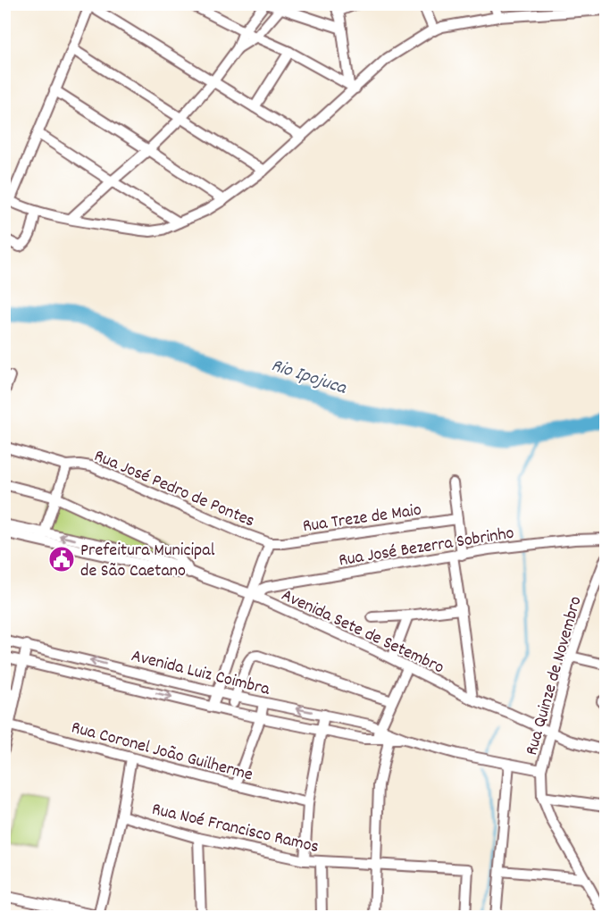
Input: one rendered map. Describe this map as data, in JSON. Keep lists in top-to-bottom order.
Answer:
{
  "streets": {
    "street": [
      "Rua José Pedro de Pontes",
      "Rua Treze de Maio",
      "Rua José Bezerra Sobrinho",
      "Avenida Sete de Setembro",
      "Avenida Luiz Coimbra",
      "Rua Quinze de Novembro",
      "Rua Coronel João Guilherme",
      "Rua Noé Francisco Ramos"
    ]
  },
  "crossings": [
    ["Rua José Pedro de Pontes", "Rua Treze de Maio"],
    ["Rua José Bezerra Sobrinho", "Avenida Sete de Setembro"],
    ["Avenida Sete de Setembro", "Rua Quinze de Novembro"],
    ["Avenida Luiz Coimbra", "Rua Quinze de Novembro"]
  ],
  "water": ["Rio Ipojuca"],
  "places": {
    "public building": ["Prefeitura Municipal de São Caetano"]
  }
}
